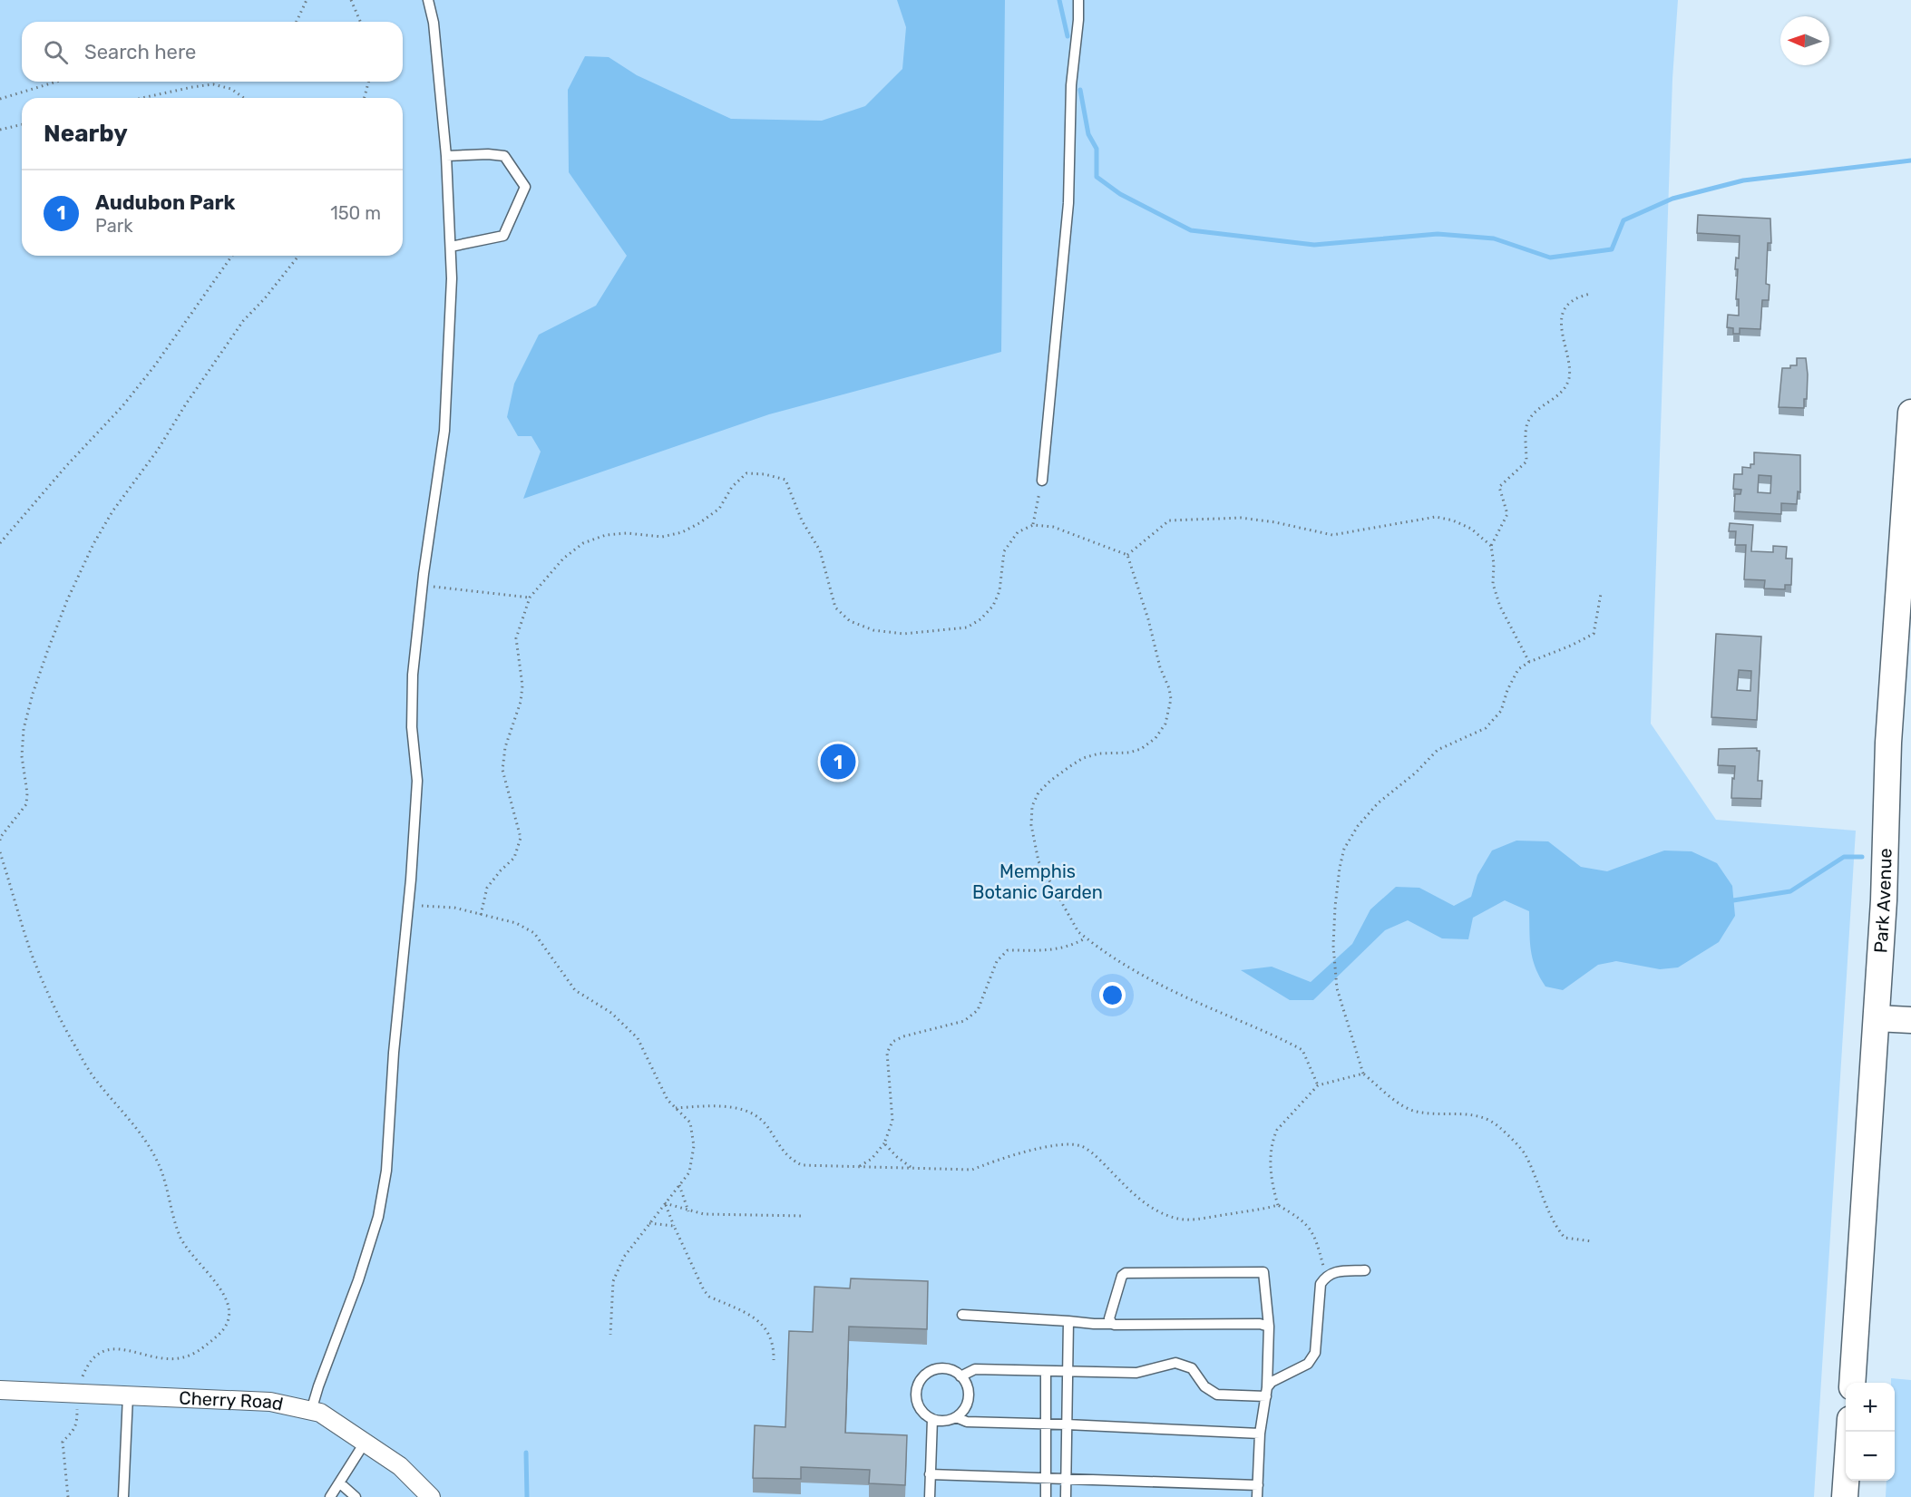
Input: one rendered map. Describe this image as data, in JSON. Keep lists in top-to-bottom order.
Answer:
{
  "streets": {
    "main road": ["Park Avenue"],
    "street": ["Cherry Road"]
  },
  "parks": ["Memphis Botanic Garden"],
  "north": "left",
  "page": {
    "search": "Search here",
    "heading": "Nearby",
    "list": [
      {
        "mark": "1",
        "name": "Audubon Park",
        "note": "Park",
        "value": "150 m"
      }
    ],
    "pins": "1",
    "map_buttons": ["+", "−"]
  }
}
